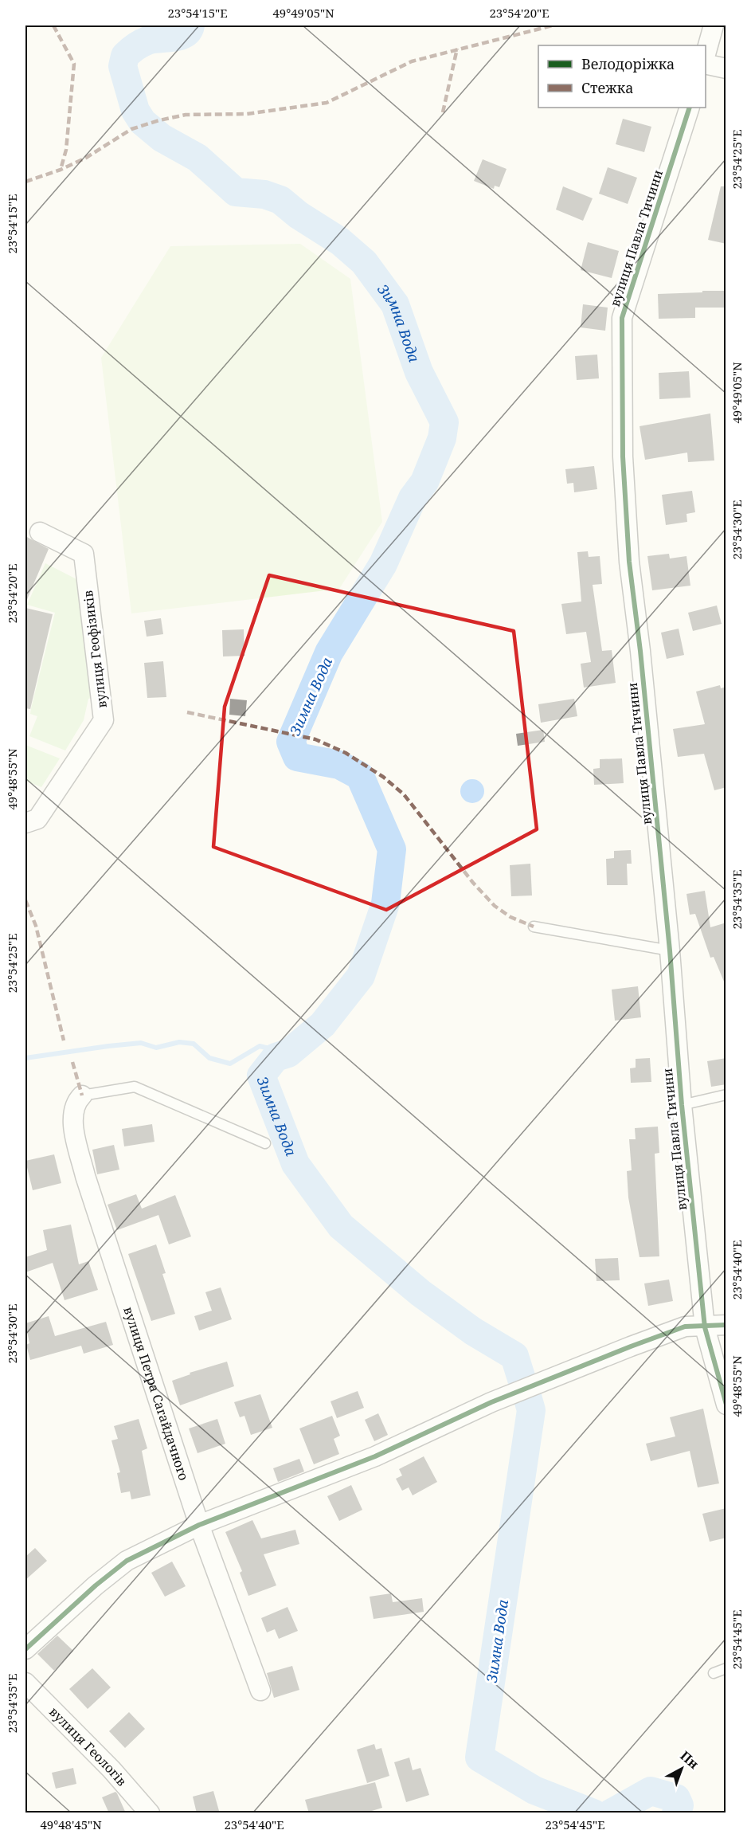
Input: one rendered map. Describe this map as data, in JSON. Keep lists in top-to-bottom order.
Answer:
{
  "streets": {
    "street": [
      "вулиця Павла Тичини",
      "вулиця Геофізиків",
      "вулиця Петра Сагайдачного",
      "вулиця Геологів"
    ]
  },
  "water": ["Зимна Вода"],
  "legend": ["Велодоріжка", "Стежка"],
  "north": "top right",
  "coordinates": [
    "23°54'15\"E",
    "49°49'05\"N",
    "23°54'20\"E",
    "23°54'25\"E",
    "23°54'30\"E",
    "49°48'55\"N",
    "23°54'35\"E",
    "23°54'40\"E",
    "23°54'45\"E",
    "49°48'45\"N"
  ]
}
